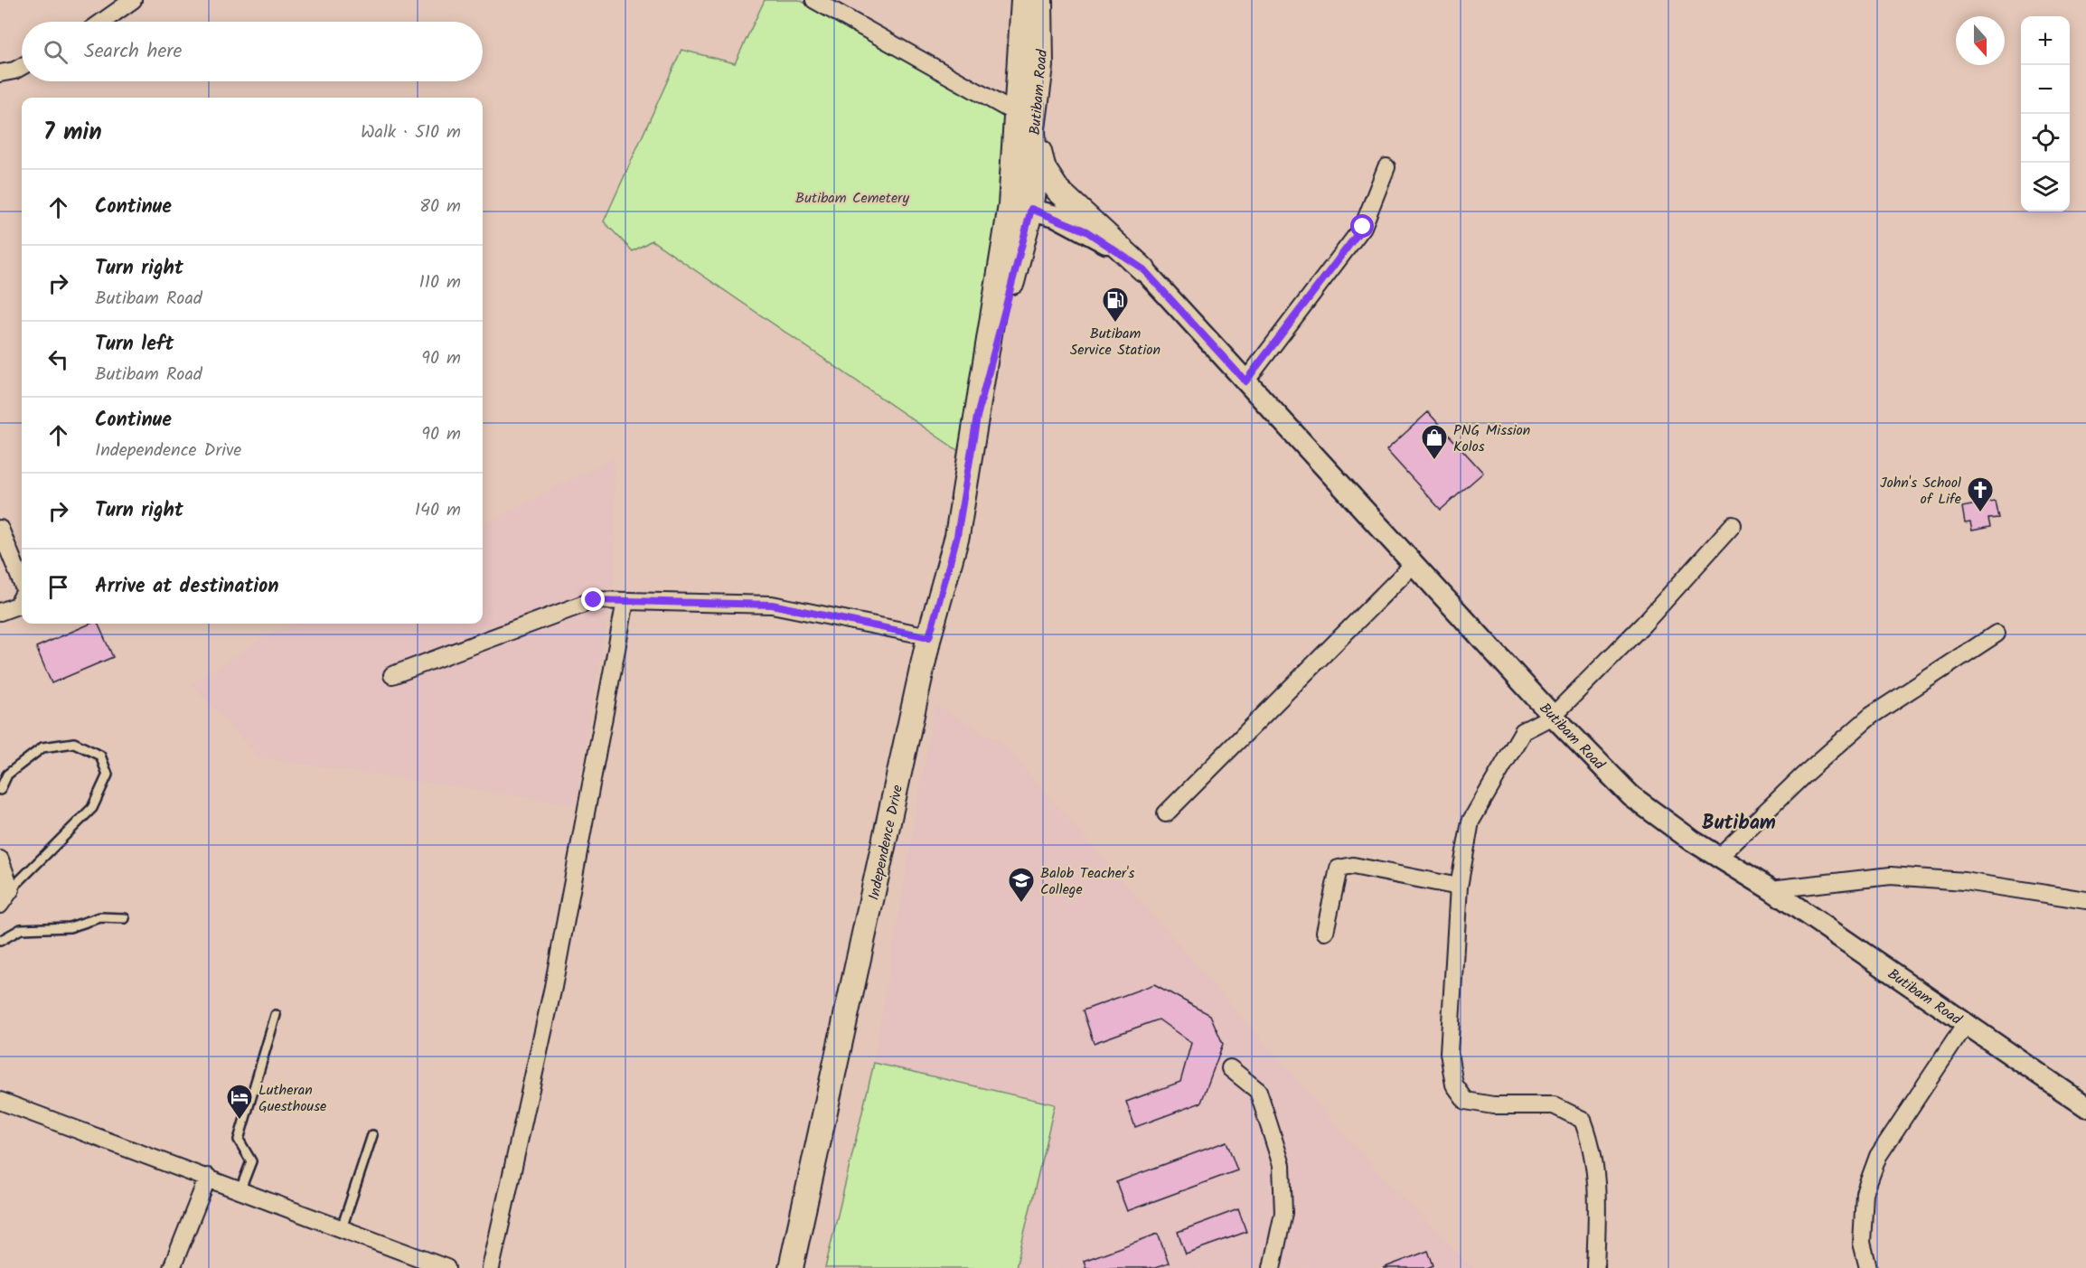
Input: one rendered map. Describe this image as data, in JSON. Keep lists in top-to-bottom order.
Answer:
{
  "streets": {
    "main road": ["Butibam Road", "Independence Drive"]
  },
  "crossings": [
    ["Butibam Road", "Independence Drive"]
  ],
  "districts": ["Butibam"],
  "parks": ["Butibam Cemetery"],
  "places": {
    "fuel station": ["Butibam Service Station"],
    "shop": ["PNG Mission Kolos"],
    "church": ["John's School of Life"],
    "school or university": ["Balob Teacher's College"],
    "hotel": ["Lutheran Guesthouse"]
  },
  "north": "bottom",
  "page": {
    "map_buttons": ["+", "−"],
    "search": "Search here",
    "heading": ["7 min", "Walk · 510 m"],
    "list": [
      ["Continue", "80 m"],
      ["Turn right", "Butibam Road", "110 m"],
      ["Turn left", "Butibam Road", "90 m"],
      ["Continue", "Independence Drive", "90 m"],
      ["Turn right", "140 m"],
      "Arrive at destination"
    ]
  }
}
